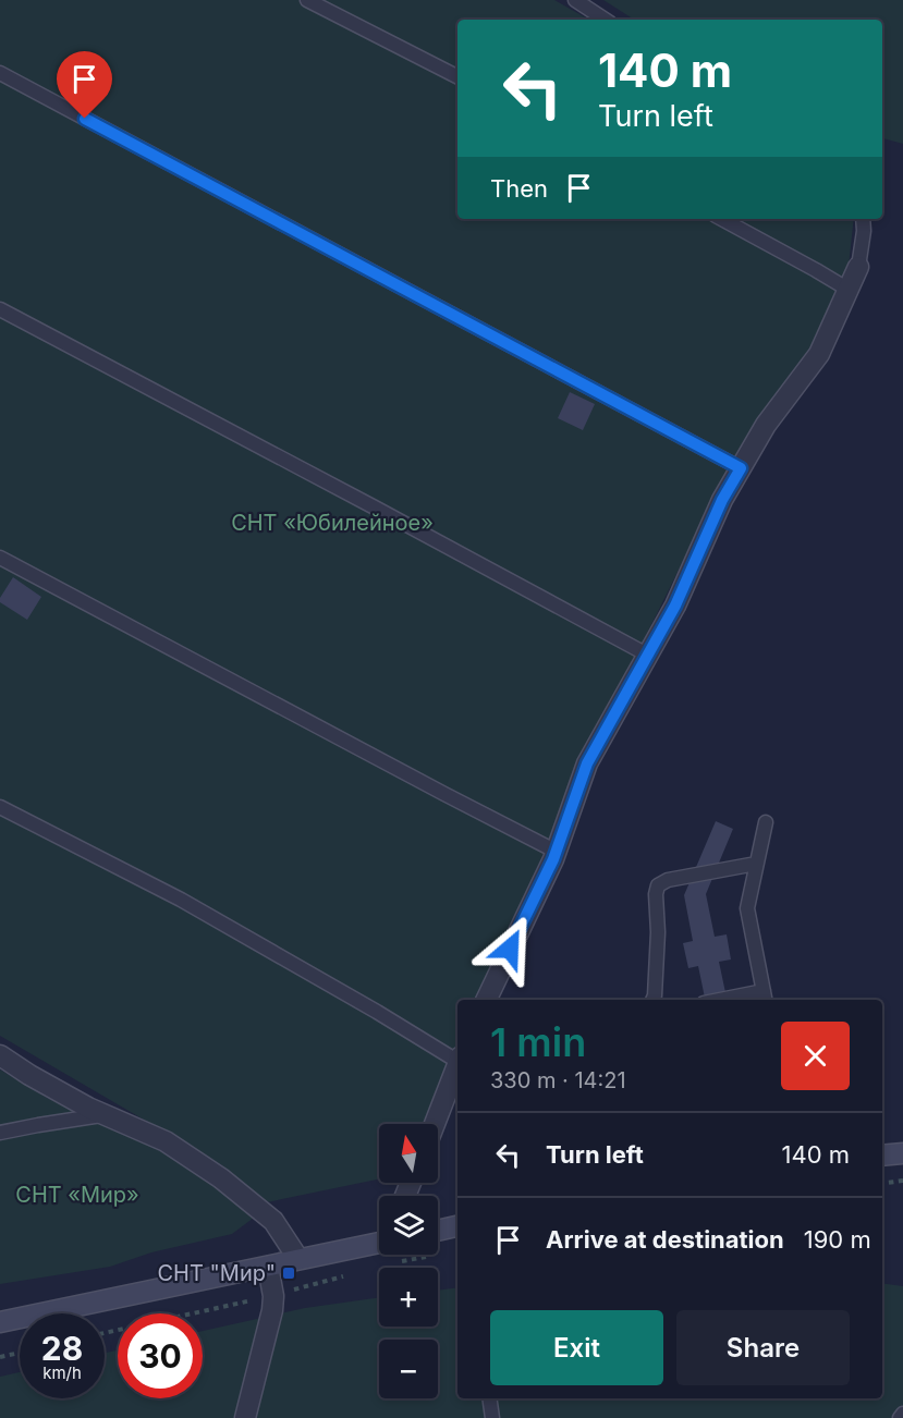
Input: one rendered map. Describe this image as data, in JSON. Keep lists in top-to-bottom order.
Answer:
{
  "parks": ["СНТ «Юбилейное»", "СНТ «Мир»"],
  "places": {
    "transit": ["СНТ \"Мир\""]
  },
  "north": "top",
  "page": {
    "turn": ["140 m", "Turn left"],
    "then": "Then",
    "heading": ["1 min", "330 m · 14:21"],
    "list": [
      {
        "name": "Turn left",
        "value": "140 m"
      },
      {
        "name": "Arrive at destination",
        "value": "190 m"
      }
    ],
    "map_buttons": ["+", "−"],
    "buttons": ["Exit", "Share"],
    "speed": "28 km/h",
    "limit": "30"
  }
}
